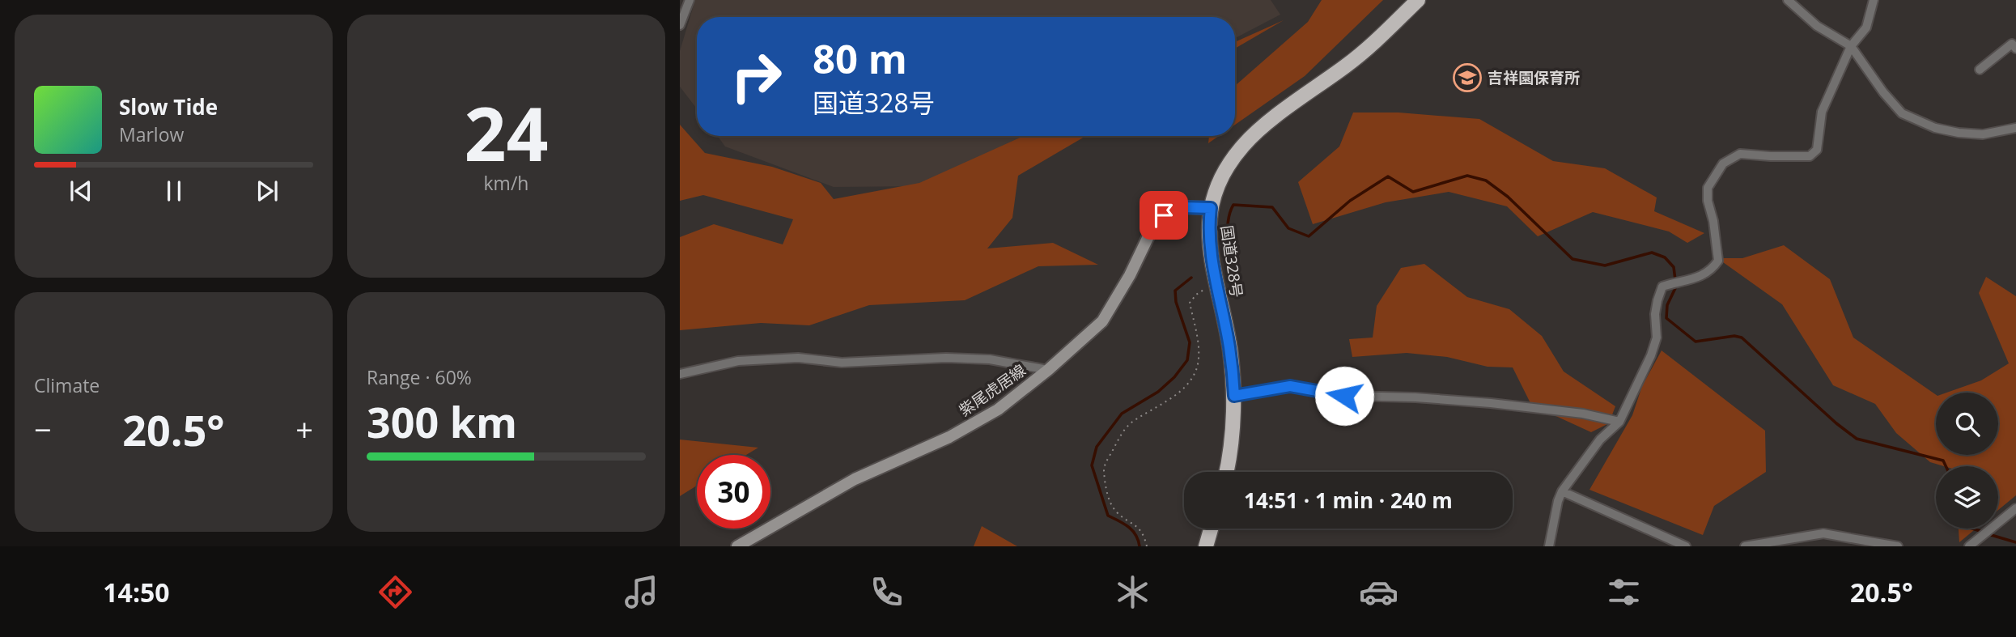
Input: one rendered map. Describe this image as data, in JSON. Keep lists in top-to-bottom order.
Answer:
{
  "streets": {
    "highway": ["国道328号"],
    "main road": ["紫尾虎居線"]
  },
  "crossings": [
    ["国道328号", "紫尾虎居線"]
  ],
  "places": {
    "school or university": ["吉祥園保育所"]
  },
  "page": {
    "tile": [
      ["24", "km/h"],
      "Climate",
      ["Range · 60%", "300 km"]
    ],
    "turn": ["80 m", "国道328号"],
    "song": ["Slow Tide", "Marlow"],
    "heat": ["−", "20.5°", "+"],
    "limit": "30",
    "trip": "14:51 · 1 min · 240 m",
    "tabs": ["14:50", "20.5°"]
  }
}
